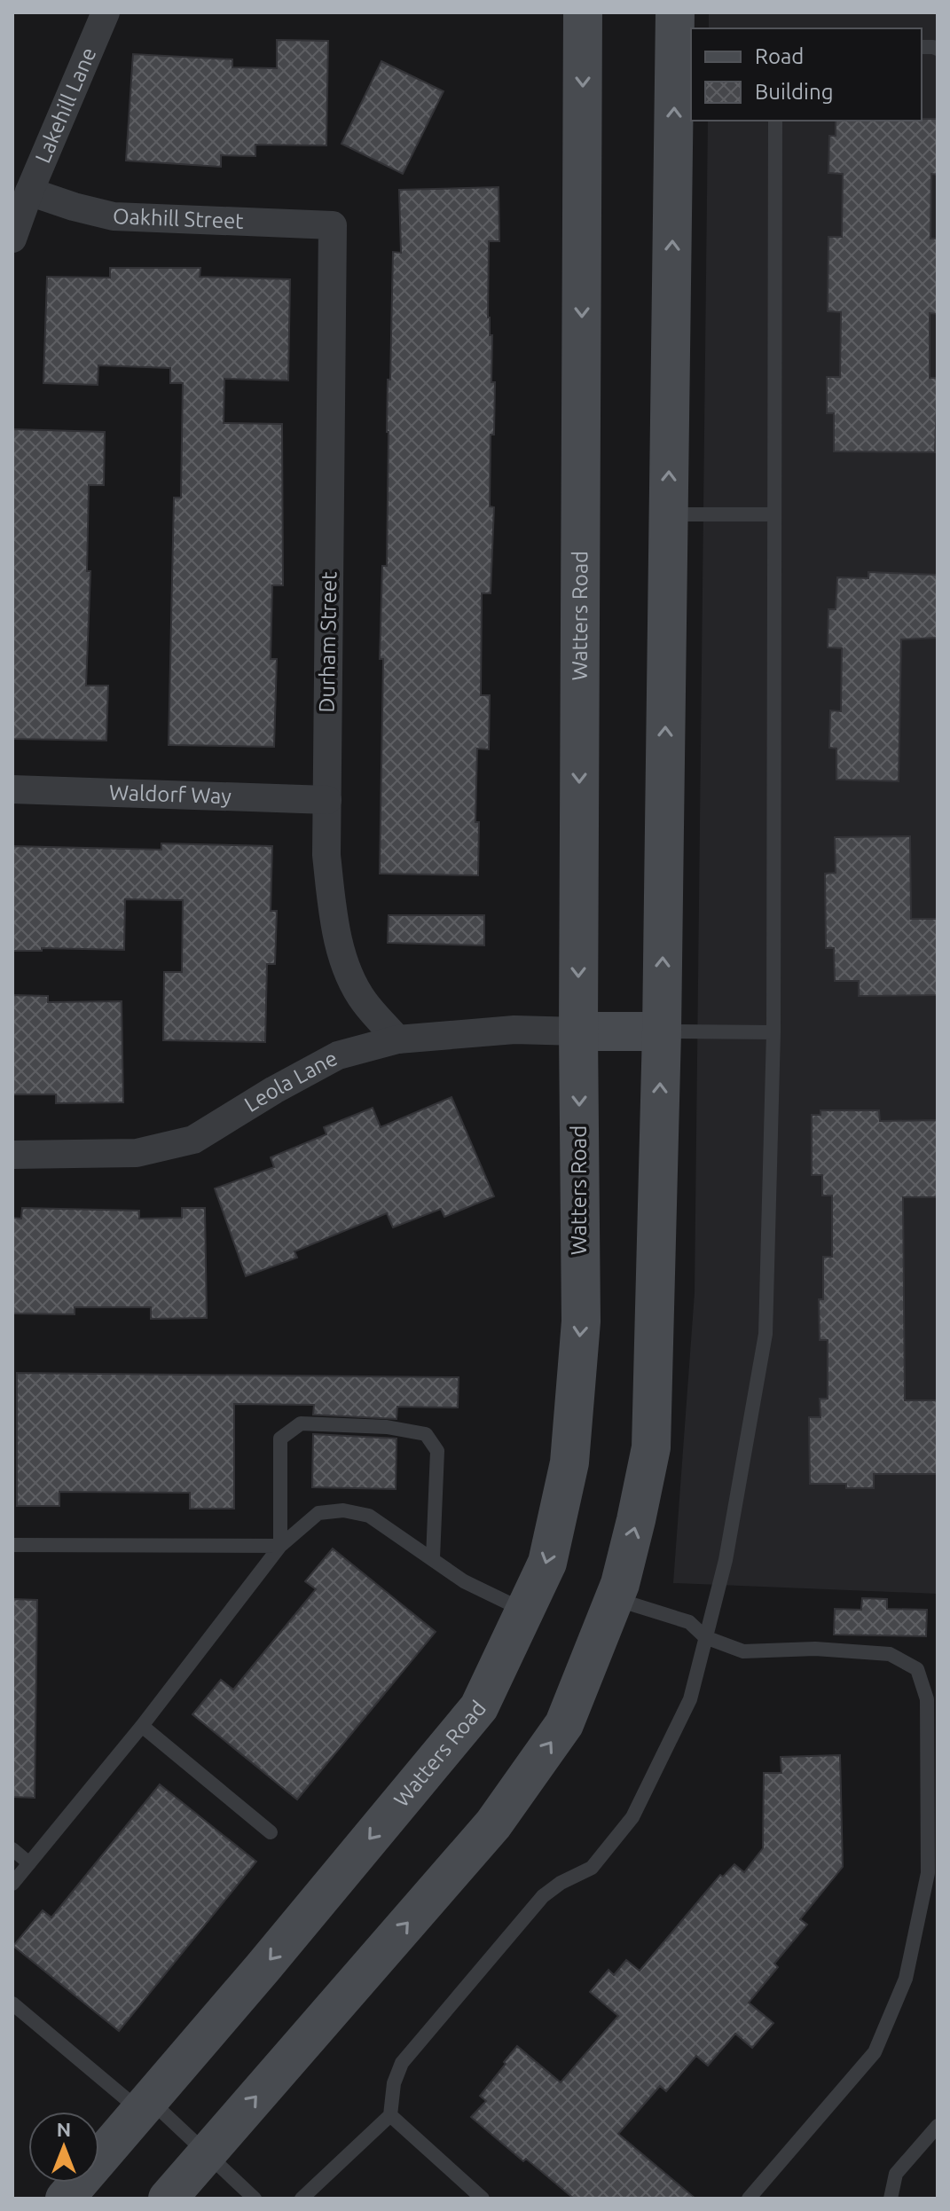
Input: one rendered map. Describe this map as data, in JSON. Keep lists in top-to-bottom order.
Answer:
{
  "streets": {
    "main road": ["Watters Road"],
    "street": [
      "Lakehill Lane",
      "Oakhill Street",
      "Durham Street",
      "Waldorf Way",
      "Leola Lane"
    ]
  },
  "crossings": [
    ["Lakehill Lane", "Oakhill Street"],
    ["Oakhill Street", "Durham Street"],
    ["Watters Road", "Leola Lane"],
    ["Durham Street", "Waldorf Way"],
    ["Durham Street", "Leola Lane"]
  ],
  "legend": ["Road", "Building"],
  "north": "top"
}
